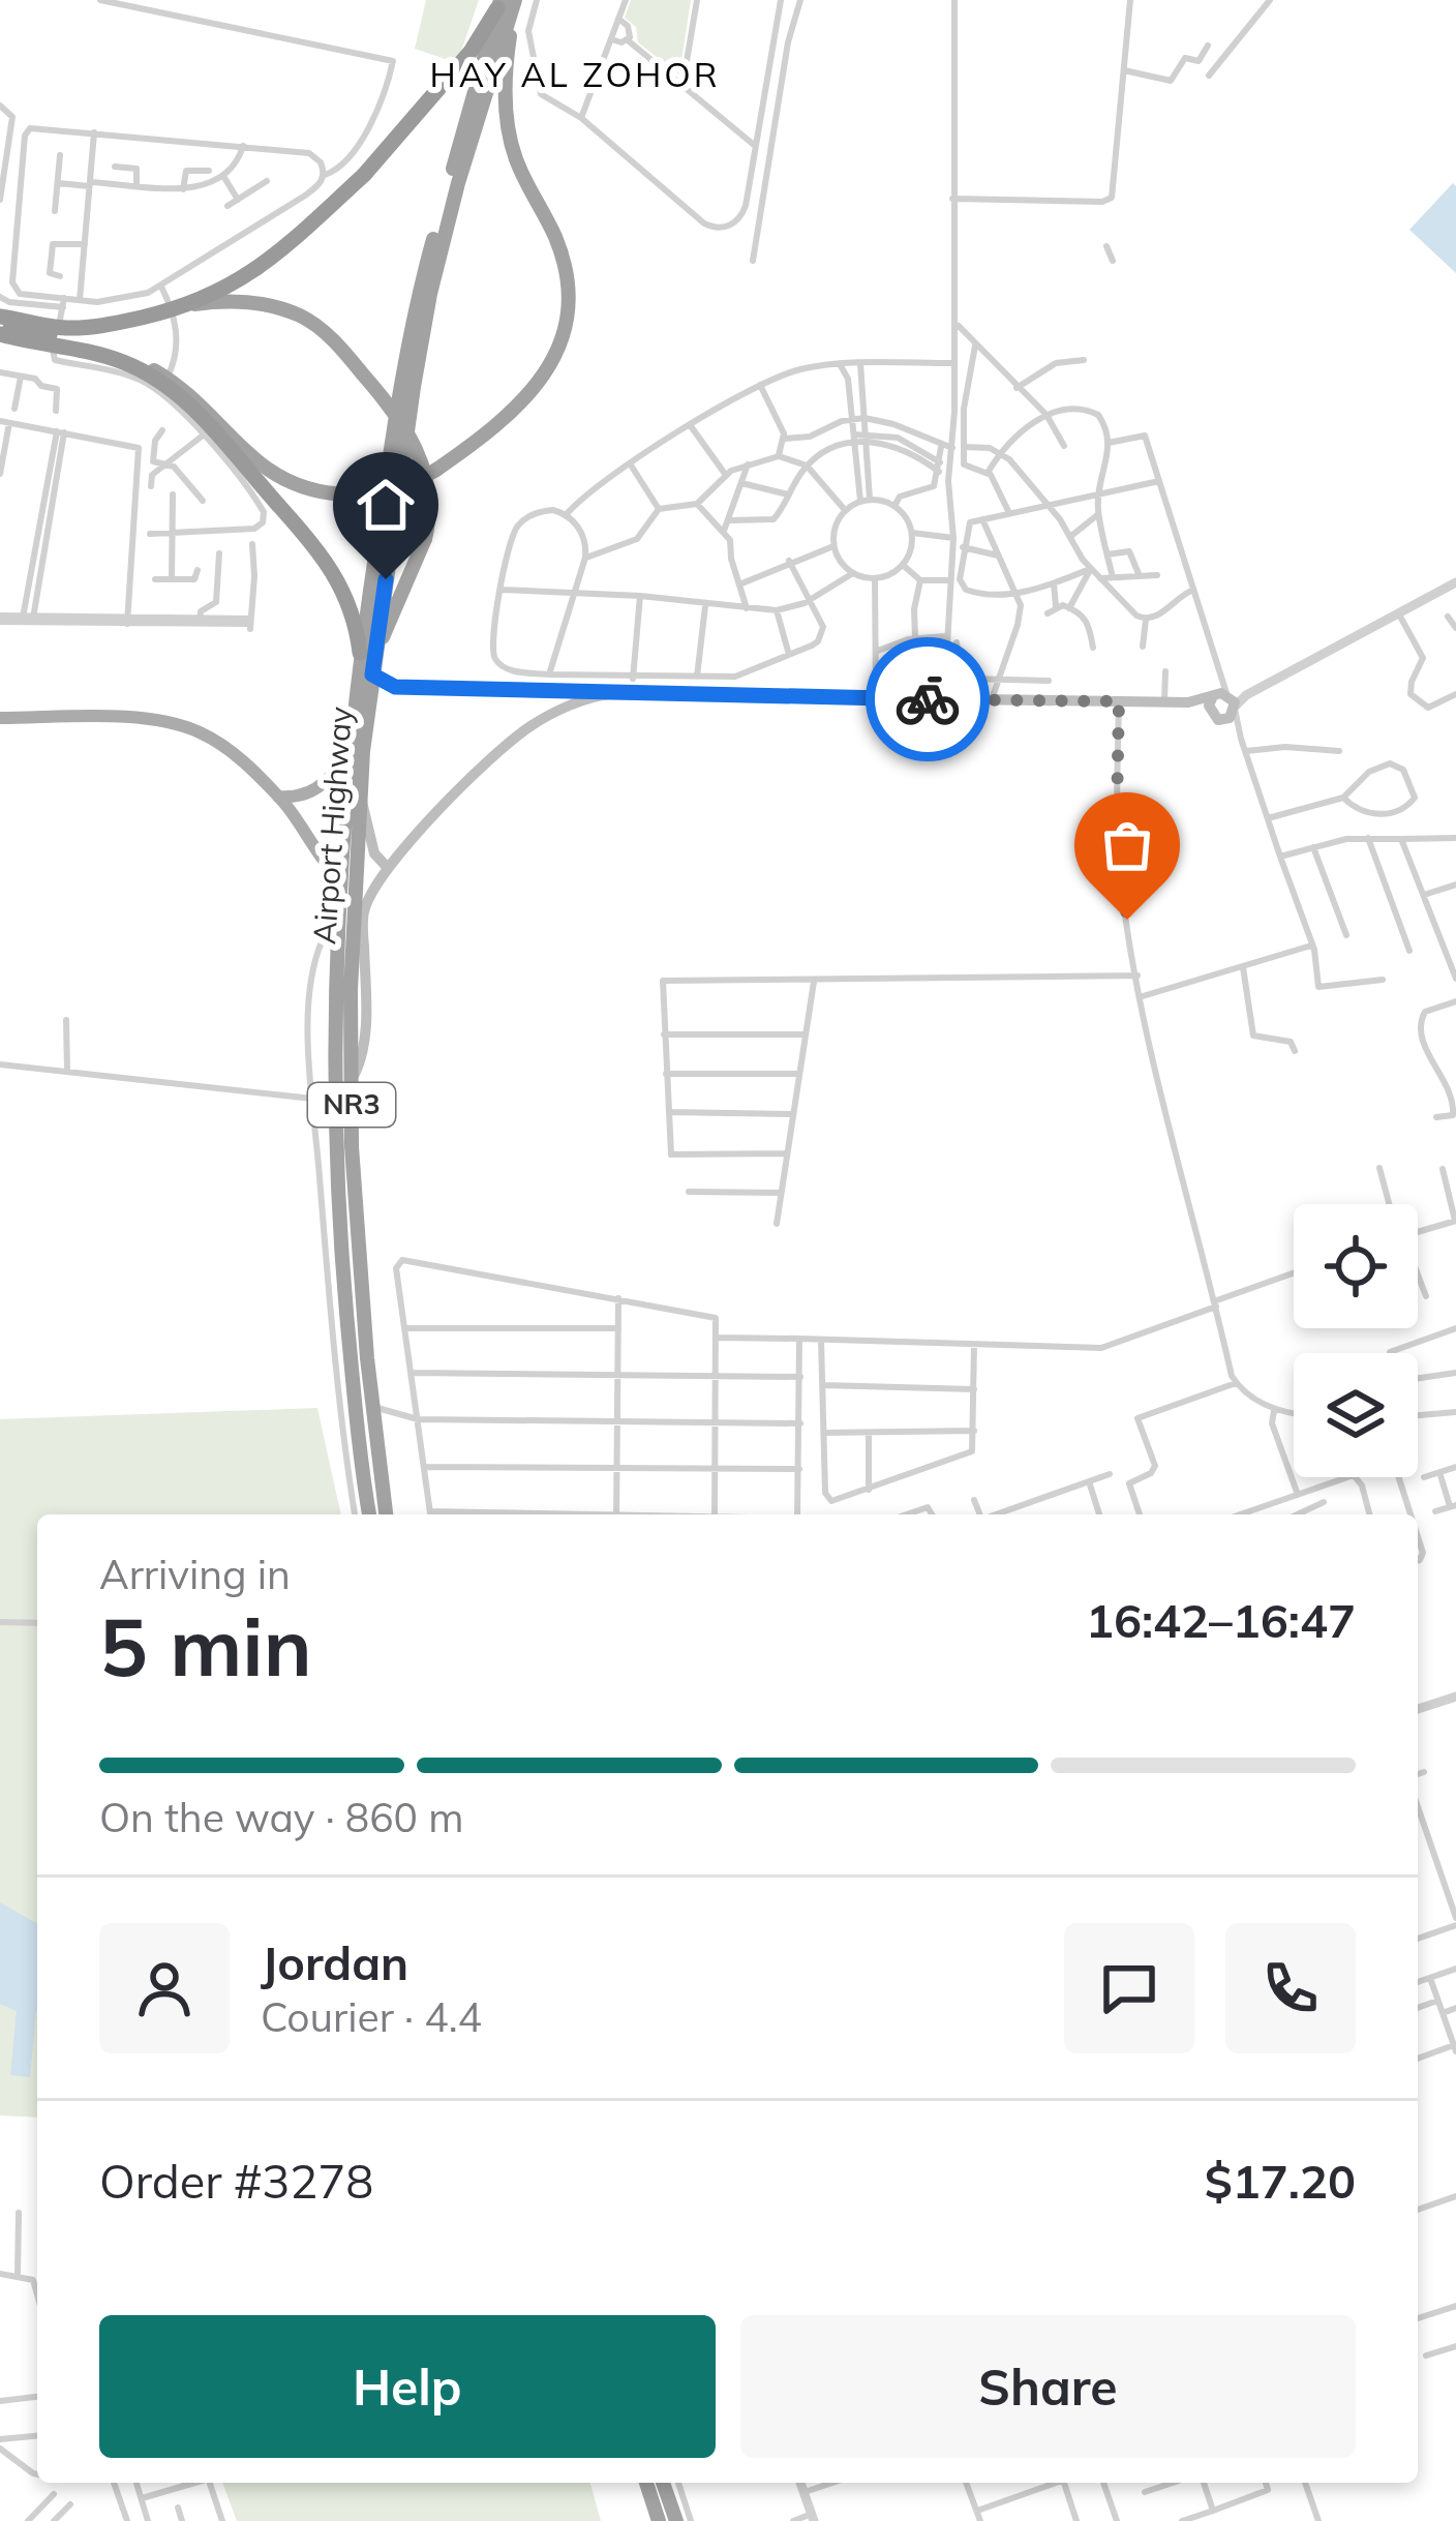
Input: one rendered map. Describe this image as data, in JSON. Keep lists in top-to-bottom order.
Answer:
{
  "streets": {
    "highway": ["Airport Highway", "NR3"]
  },
  "districts": ["HAY AL ZOHOR"],
  "page": {
    "heading": ["5 min", "Arriving in", "16:42–16:47"],
    "panel": [
      "Jordan",
      "Courier · 4.4",
      "Order #3278",
      "$17.20"
    ],
    "bar": "On the way · 860 m",
    "buttons": ["Help", "Share"]
  }
}
